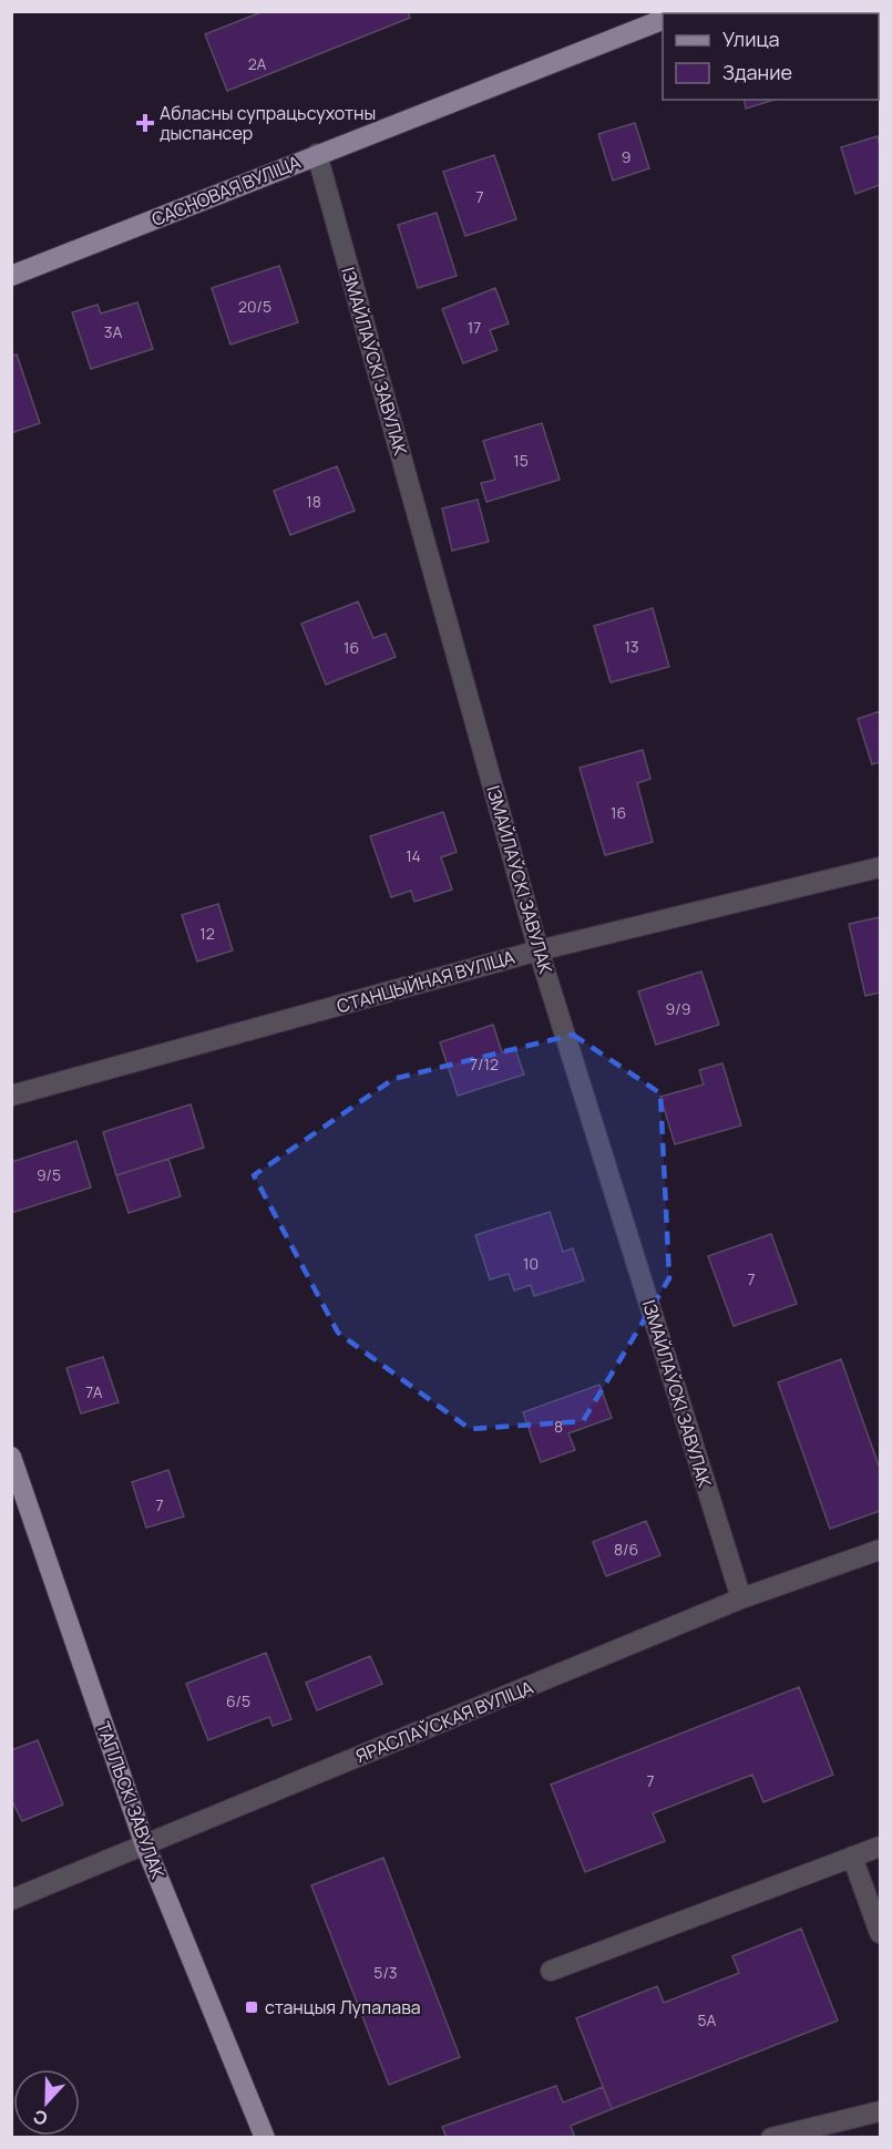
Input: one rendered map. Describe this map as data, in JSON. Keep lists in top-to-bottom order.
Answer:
{
  "streets": {
    "main road": ["САСНОВАЯ ВУЛІЦА", "ТАГІЛЬСКІ ЗАВУЛАК"],
    "street": ["ІЗМАЙЛАЎСКІ ЗАВУЛАК", "СТАНЦЫЙНАЯ ВУЛІЦА", "ЯРАСЛАЎСКАЯ ВУЛІЦА"]
  },
  "crossings": [
    ["САСНОВАЯ ВУЛІЦА", "ІЗМАЙЛАЎСКІ ЗАВУЛАК"],
    ["ІЗМАЙЛАЎСКІ ЗАВУЛАК", "СТАНЦЫЙНАЯ ВУЛІЦА"],
    ["ІЗМАЙЛАЎСКІ ЗАВУЛАК", "ЯРАСЛАЎСКАЯ ВУЛІЦА"],
    ["ЯРАСЛАЎСКАЯ ВУЛІЦА", "ТАГІЛЬСКІ ЗАВУЛАК"]
  ],
  "places": {
    "health": ["Абласны супрацьсухотны дыспансер"],
    "transit": ["станцыя Лупалава"]
  },
  "house_numbers": [
    "2А",
    "9",
    "7",
    "20/5",
    "17",
    "3А",
    "15",
    "18",
    "13",
    "16",
    "16",
    "14",
    "12",
    "9/9",
    "7/12",
    "9/5",
    "10",
    "7",
    "7А",
    "8",
    "7",
    "8/6",
    "6/5",
    "7",
    "5/3",
    "5А"
  ],
  "legend": ["Улица", "Здание"],
  "north": "bottom"
}
